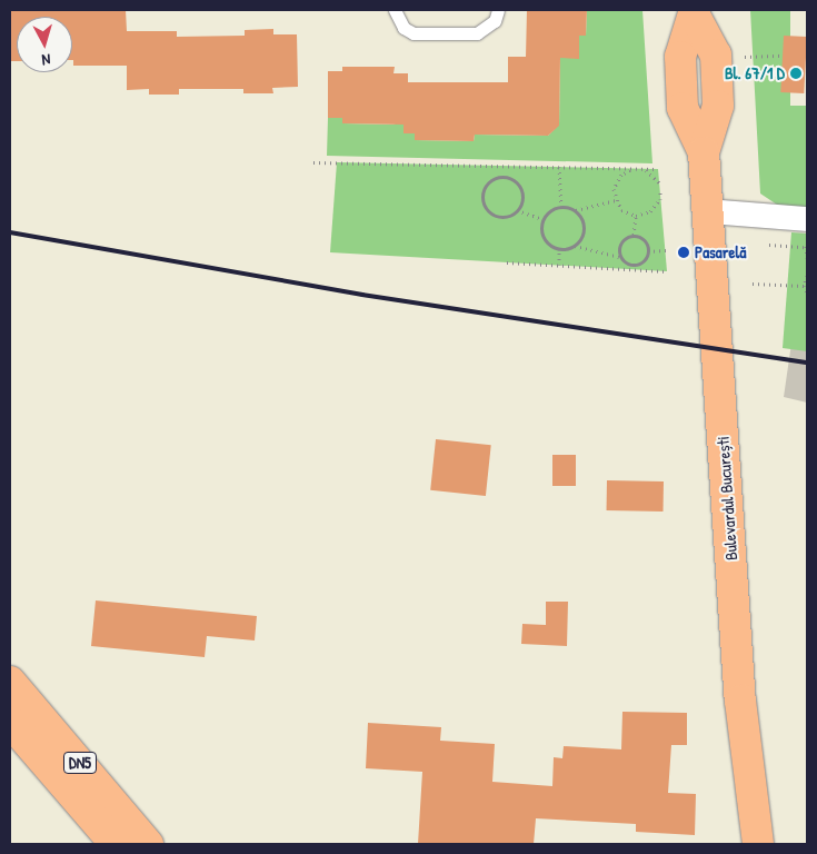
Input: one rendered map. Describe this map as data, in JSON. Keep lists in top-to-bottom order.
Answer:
{
  "streets": {
    "main road": ["Bulevardul București", "DN5"]
  },
  "places": ["Bl. 67/1 D", "Pasarelă"],
  "north": "bottom"
}
